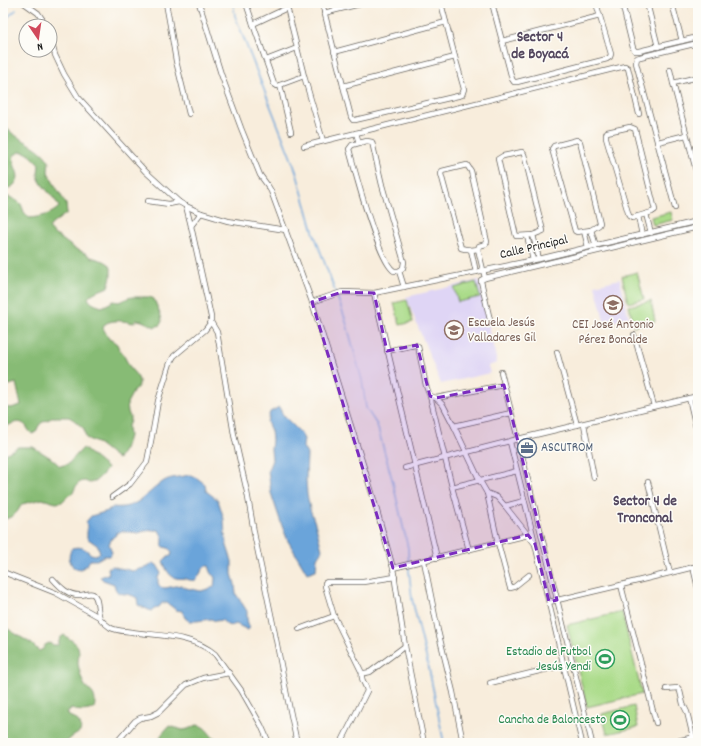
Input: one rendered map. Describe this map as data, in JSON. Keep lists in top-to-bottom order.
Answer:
{
  "streets": {
    "street": ["Calle Principal"]
  },
  "districts": ["Sector 4 de Boyacá", "Sector 4 de Tronconal"],
  "places": {
    "school or university": ["CEI José Antonio Pérez Bonalde", "Escuela Jesús Valladares Gil"],
    "office": ["ASCUTROM"],
    "sports": ["Estadio de Futbol Jesús Yendi", "Cancha de Baloncesto"]
  },
  "north": "bottom"
}
